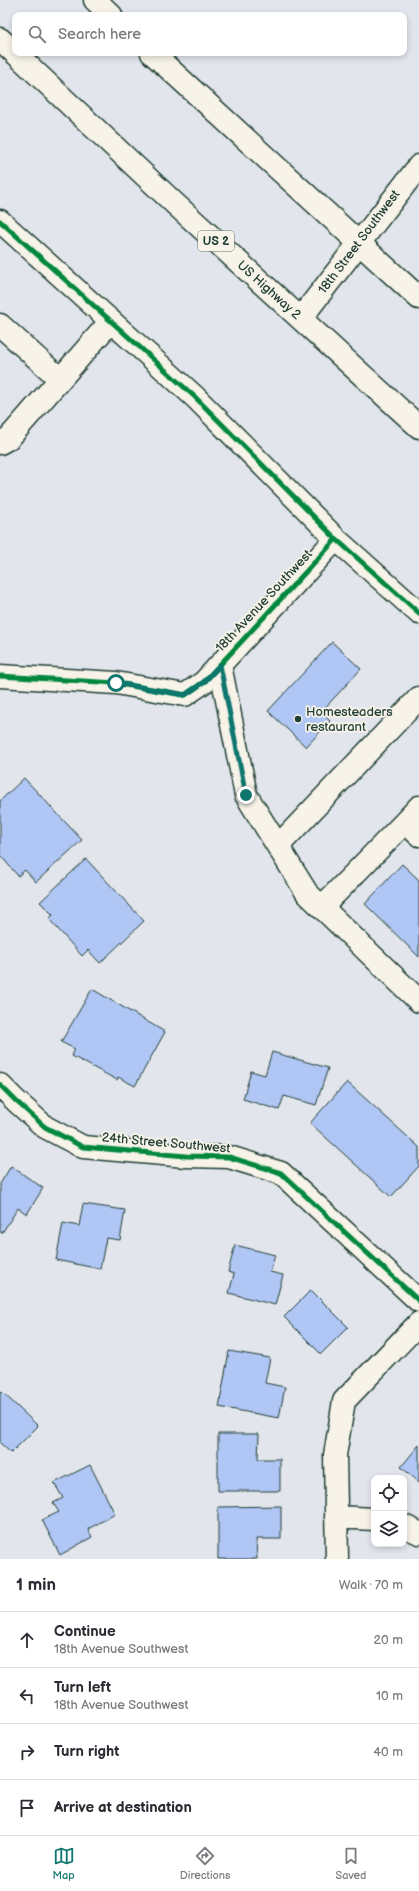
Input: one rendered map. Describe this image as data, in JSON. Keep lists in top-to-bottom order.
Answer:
{
  "streets": {
    "main road": [
      "US 2",
      "18th Street Southwest",
      "US Highway 2",
      "18th Avenue Southwest",
      "24th Street Southwest"
    ]
  },
  "crossings": [
    ["18th Street Southwest", "US Highway 2"]
  ],
  "places": ["Homesteaders restaurant"],
  "page": {
    "search": "Search here",
    "heading": ["1 min", "Walk · 70 m"],
    "list": [
      ["Continue", "18th Avenue Southwest", "20 m"],
      ["Turn left", "18th Avenue Southwest", "10 m"],
      ["Turn right", "40 m"],
      "Arrive at destination"
    ],
    "nav": ["Map", "Directions", "Saved"]
  }
}
